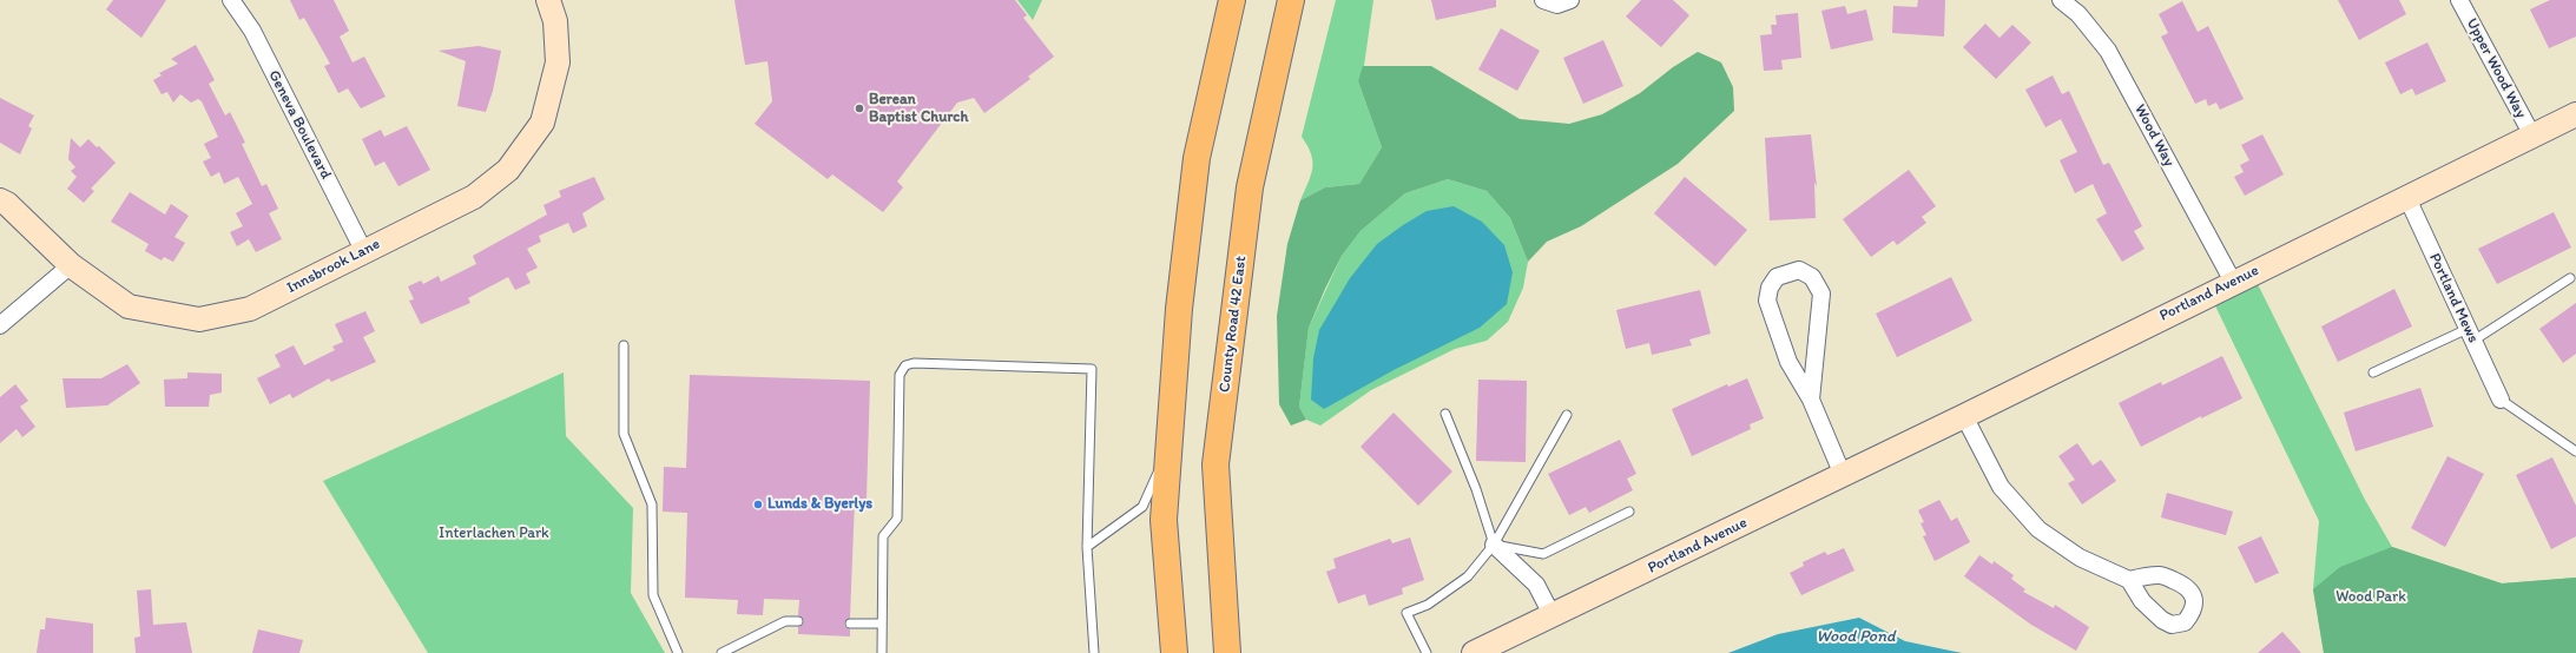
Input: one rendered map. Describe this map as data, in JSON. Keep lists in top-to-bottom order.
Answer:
{
  "streets": {
    "highway": ["County Road 42 East"],
    "street": [
      "Upper Wood Way",
      "Geneva Boulevard",
      "Wood Way",
      "Innsbrook Lane",
      "Portland Avenue",
      "Portland Mews"
    ]
  },
  "crossings": [
    ["Upper Wood Way", "Portland Avenue"],
    ["Geneva Boulevard", "Innsbrook Lane"],
    ["Wood Way", "Portland Avenue"],
    ["Portland Avenue", "Portland Mews"]
  ],
  "water": ["Wood Pond"],
  "parks": ["Interlachen Park", "Wood Park"],
  "places": ["Berean Baptist Church", "Lunds & Byerlys"]
}
